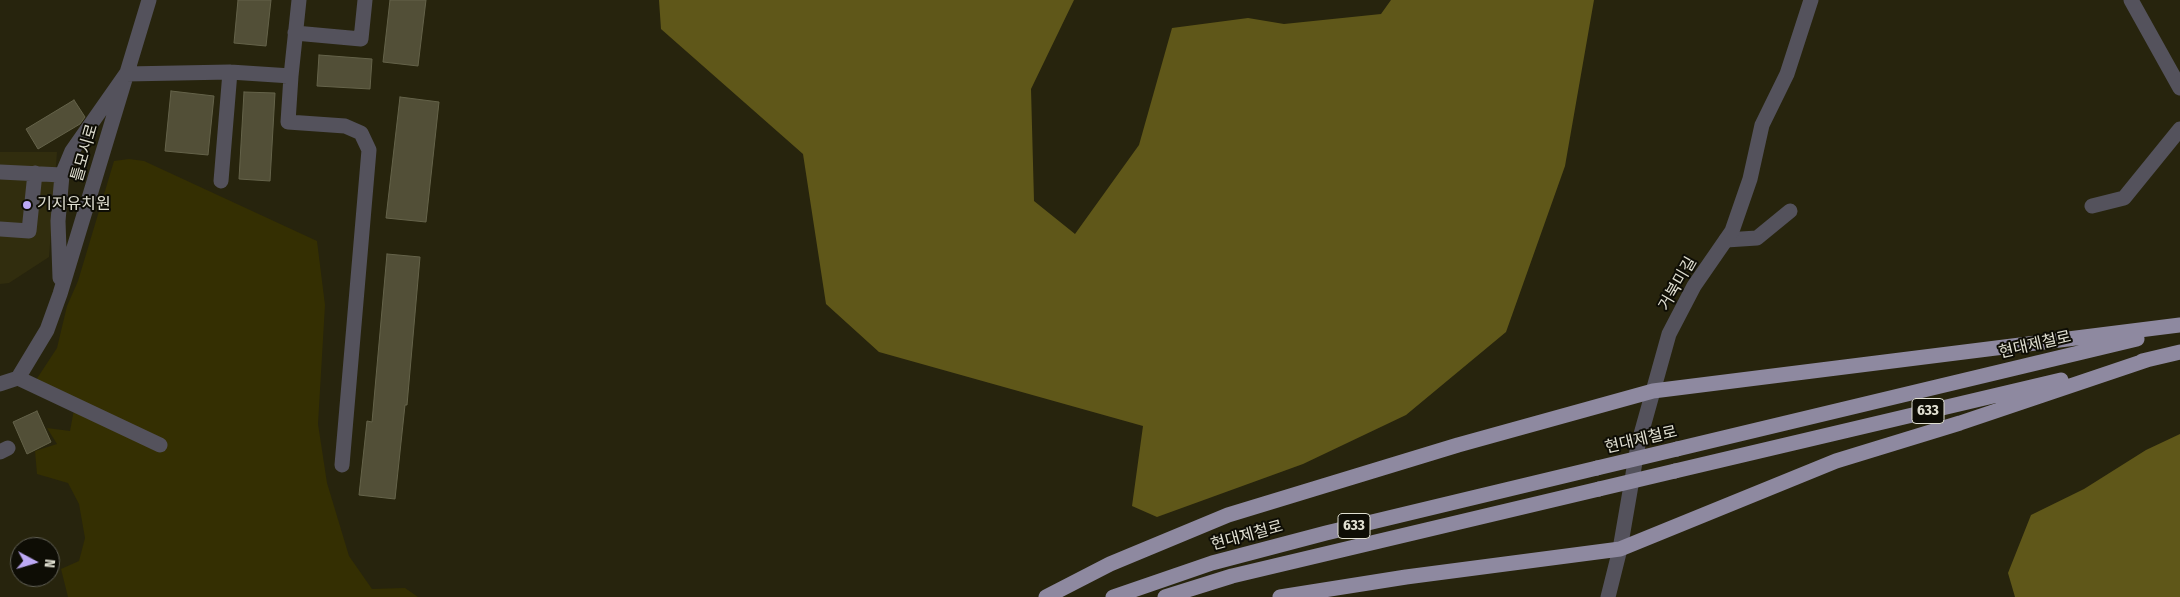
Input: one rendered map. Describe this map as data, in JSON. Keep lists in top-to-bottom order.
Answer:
{
  "streets": {
    "highway": ["현대제철로", "633"],
    "street": ["틀모시로", "거북미길"]
  },
  "places": ["기지유치원"],
  "north": "right"
}
